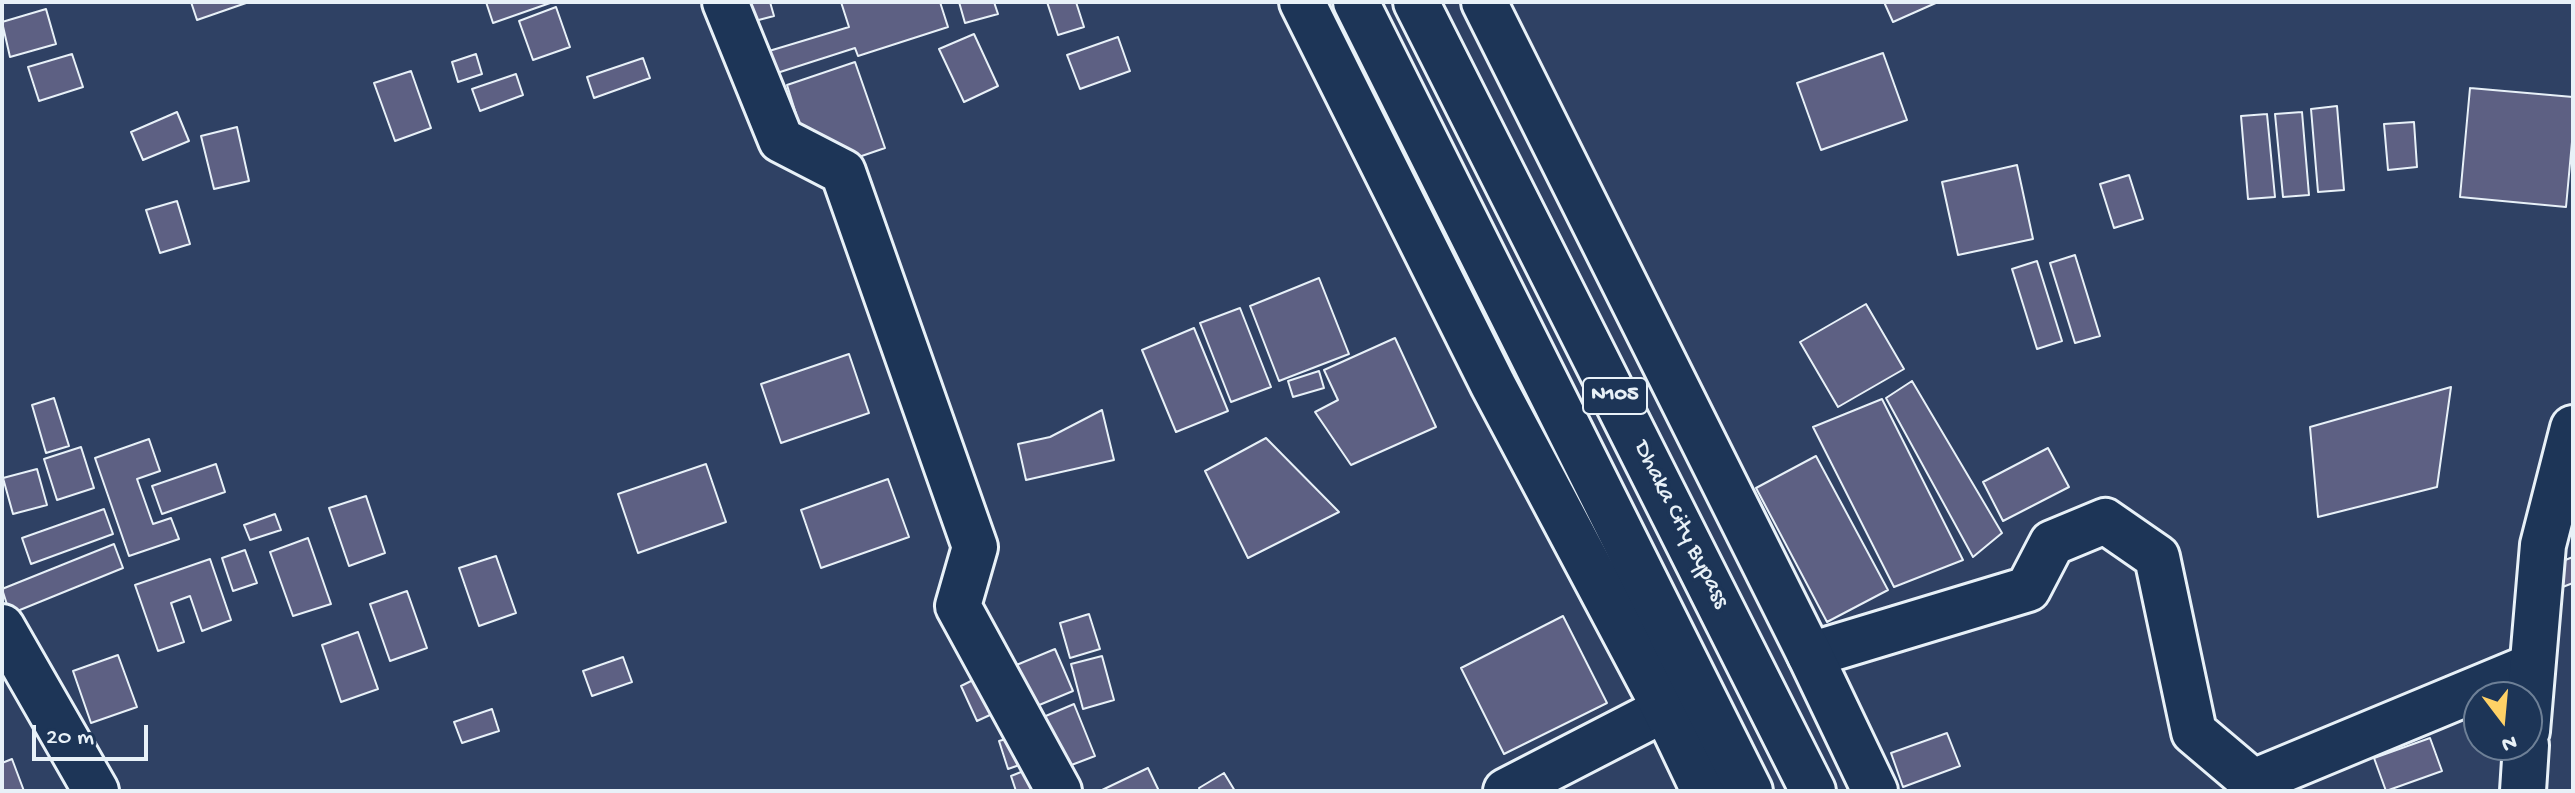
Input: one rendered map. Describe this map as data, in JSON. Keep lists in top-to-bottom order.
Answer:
{
  "streets": {
    "main road": ["N105", "Dhaka City Bypass"]
  },
  "scale_bar": "20 m",
  "north": "bottom"
}
